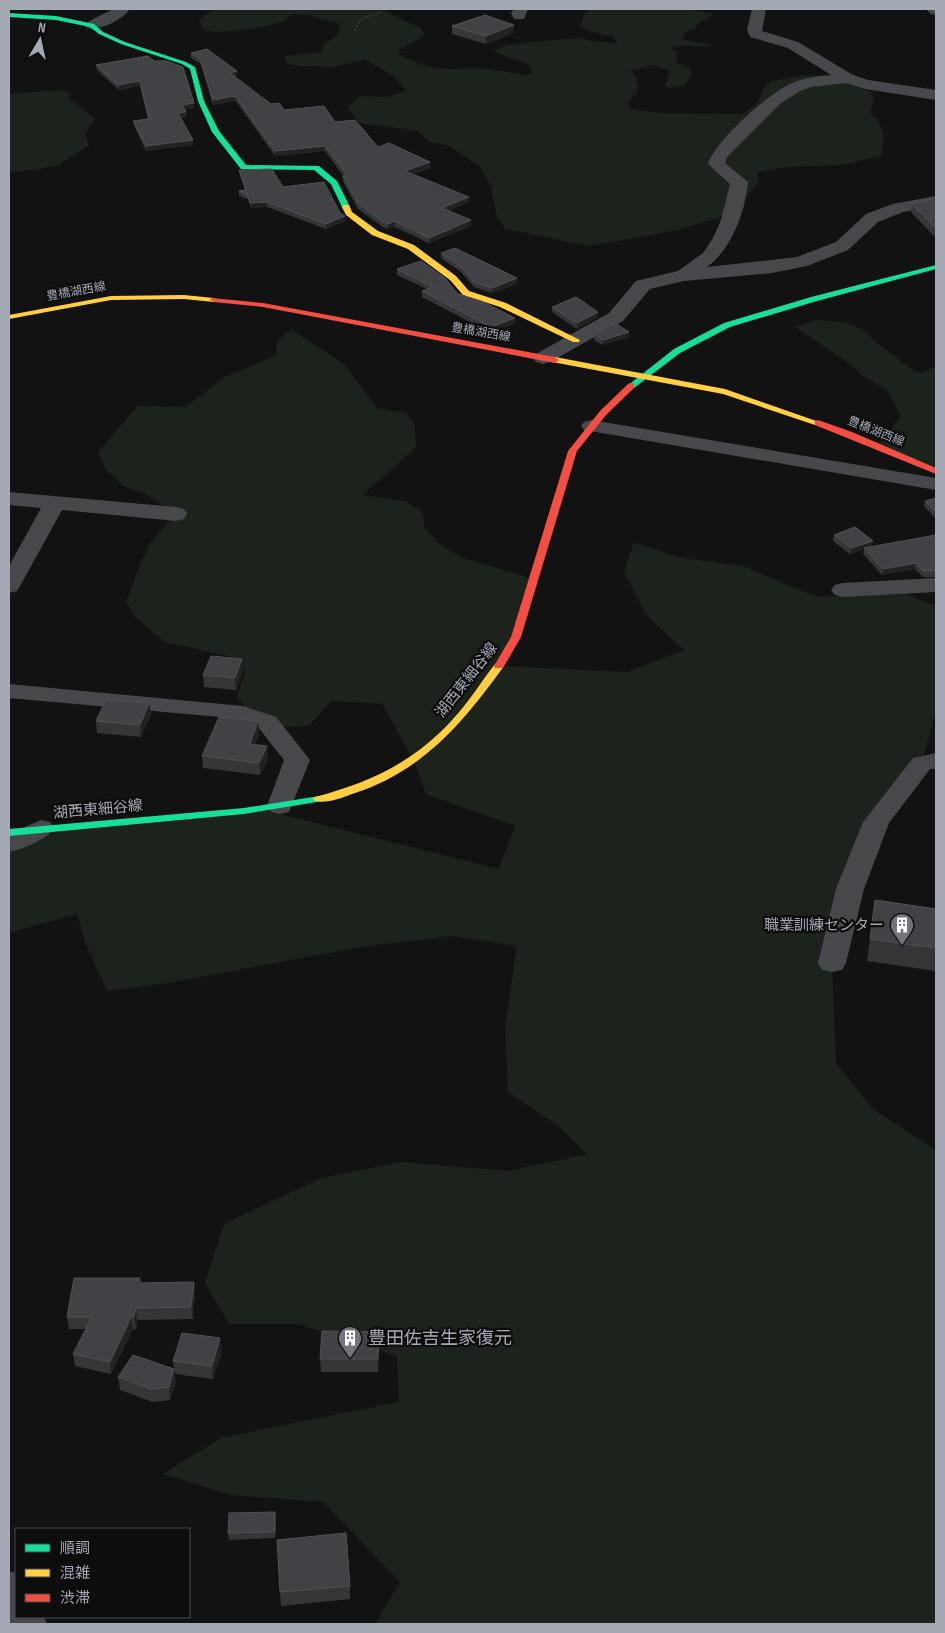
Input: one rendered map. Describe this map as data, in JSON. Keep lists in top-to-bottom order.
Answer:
{
  "streets": {
    "main road": ["豊橋湖西線", "湖西東細谷線"]
  },
  "crossings": [
    ["豊橋湖西線", "湖西東細谷線"]
  ],
  "places": {
    "building": ["職業訓練センター", "豊田佐吉生家復元"]
  },
  "legend": ["順調", "混雑", "渋滞"],
  "north": "top"
}
